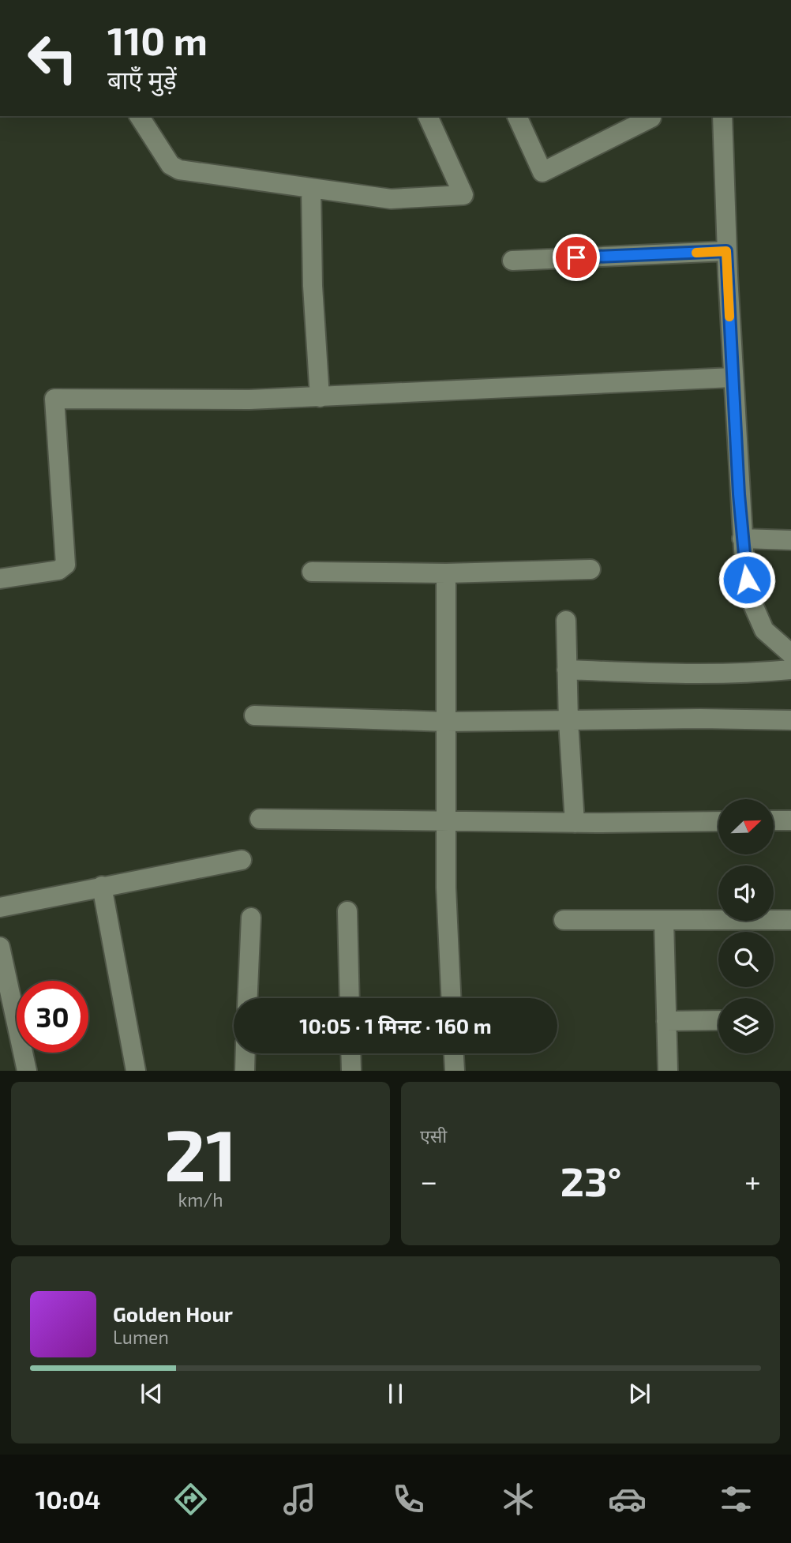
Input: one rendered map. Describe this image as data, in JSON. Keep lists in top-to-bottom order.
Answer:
{
  "north": "top right",
  "page": {
    "turn": ["110 m", "बाएँ मुड़ें"],
    "limit": "30",
    "trip": "10:05 · 1 मिनट · 160 m",
    "tile": [
      ["21", "km/h"],
      "एसी"
    ],
    "heat": ["−", "23°", "+"],
    "song": ["Golden Hour", "Lumen"],
    "tabs": "10:04"
  }
}
